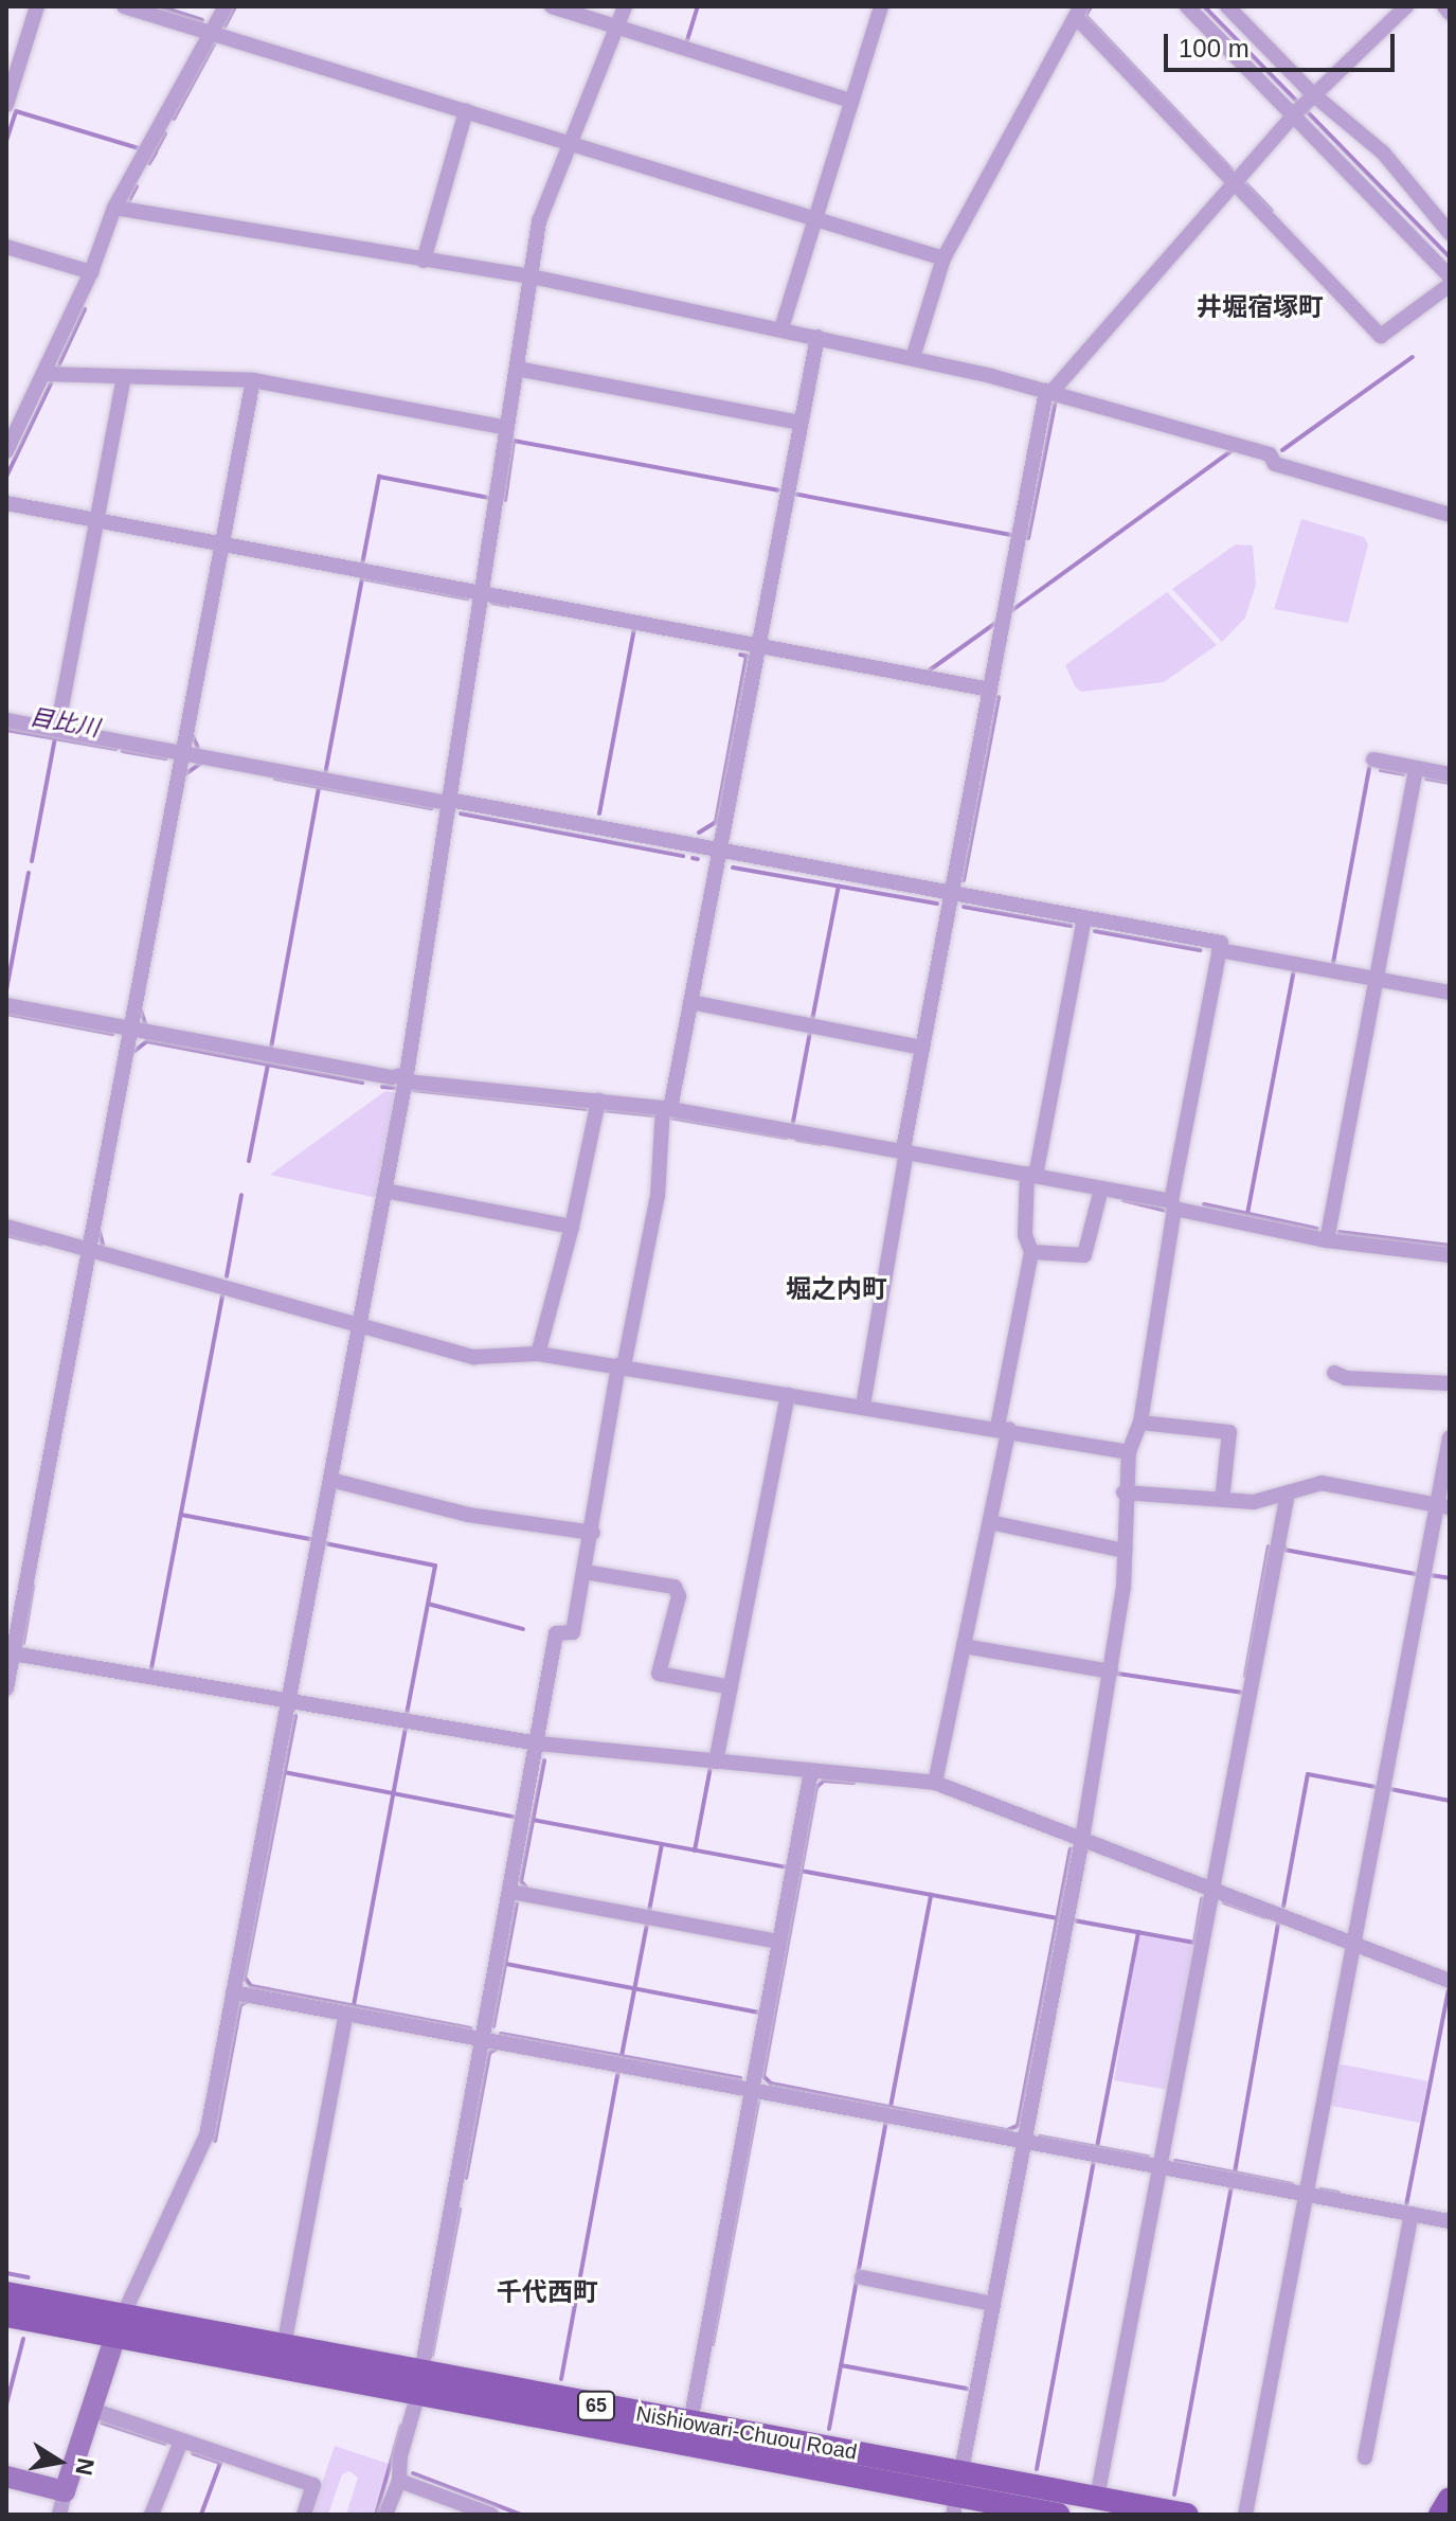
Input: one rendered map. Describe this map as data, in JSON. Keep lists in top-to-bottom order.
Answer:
{
  "streets": {
    "main road": ["65", "Nishiowari-Chuou Road"]
  },
  "districts": ["井堀宿塚町", "堀之内町", "千代西町"],
  "water": ["目比川"],
  "scale_bar": "100 m",
  "north": "right"
}
